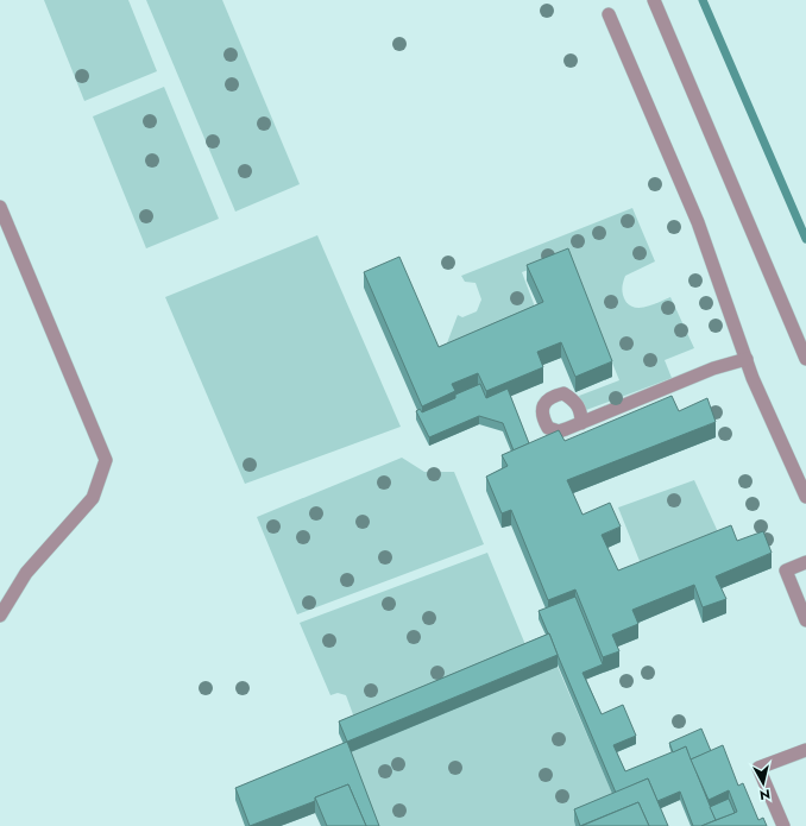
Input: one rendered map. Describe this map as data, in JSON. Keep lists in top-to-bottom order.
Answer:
{
  "north": "bottom"
}
